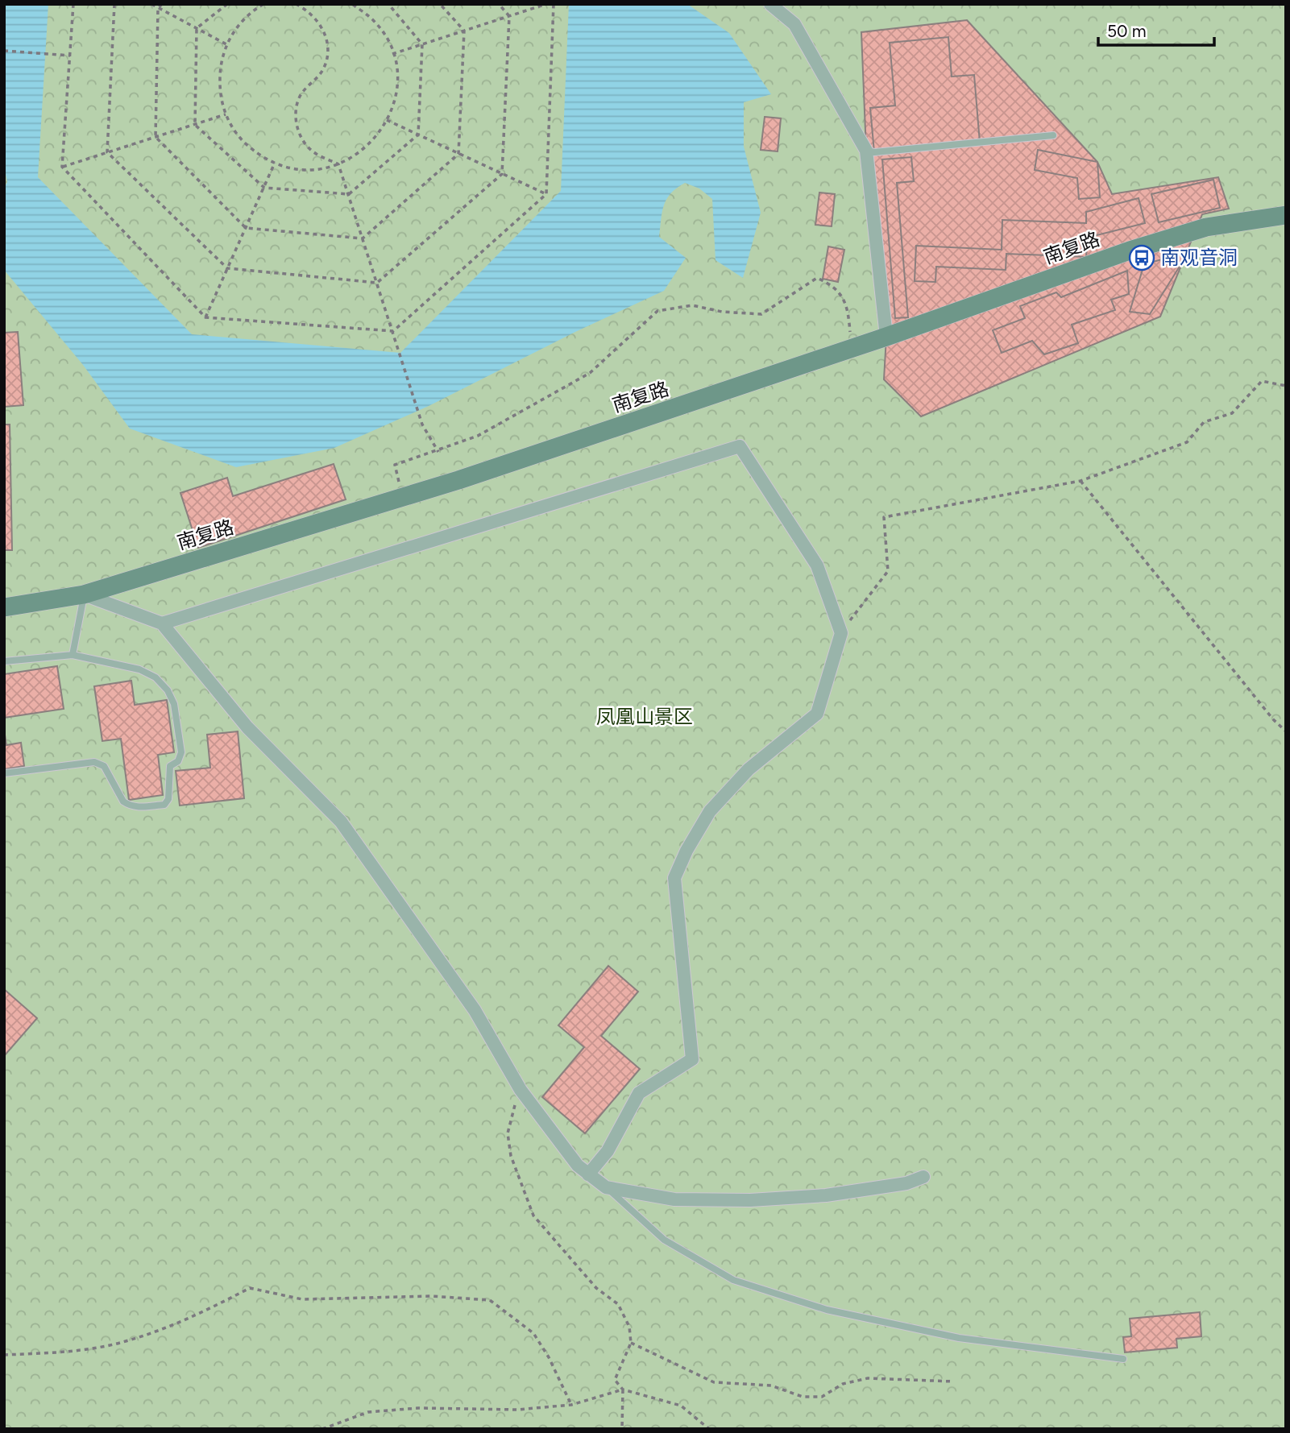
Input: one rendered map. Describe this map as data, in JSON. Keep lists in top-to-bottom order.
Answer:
{
  "streets": {
    "street": ["南复路"]
  },
  "parks": ["凤凰山景区"],
  "places": {
    "bus stop": ["南观音洞"]
  },
  "scale_bar": "50 m"
}
